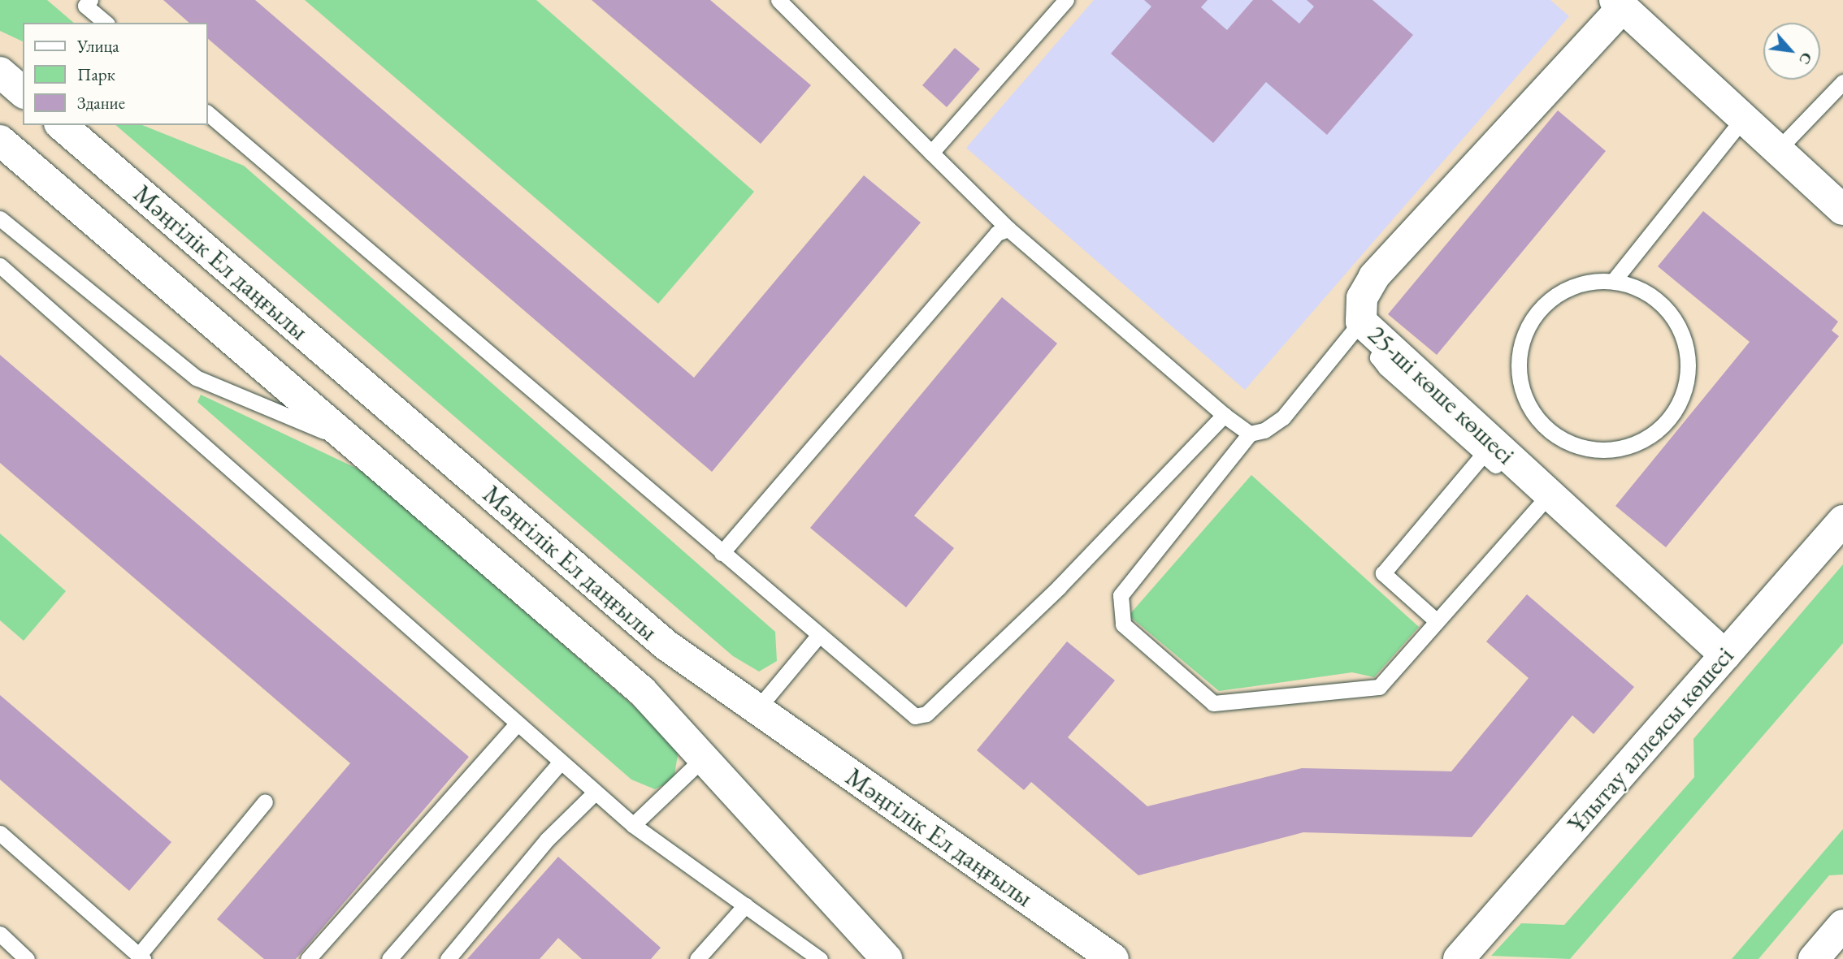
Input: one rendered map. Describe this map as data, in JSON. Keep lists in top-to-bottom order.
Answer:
{
  "streets": {
    "main road": ["Мәңгілік Ел даңғылы", "25-ші көше көшесі", "Ұлытау аллеясы көшесі"]
  },
  "crossings": [
    ["25-ші көше көшесі", "Ұлытау аллеясы көшесі"]
  ],
  "legend": ["Улица", "Парк", "Здание"],
  "north": "bottom right"
}
